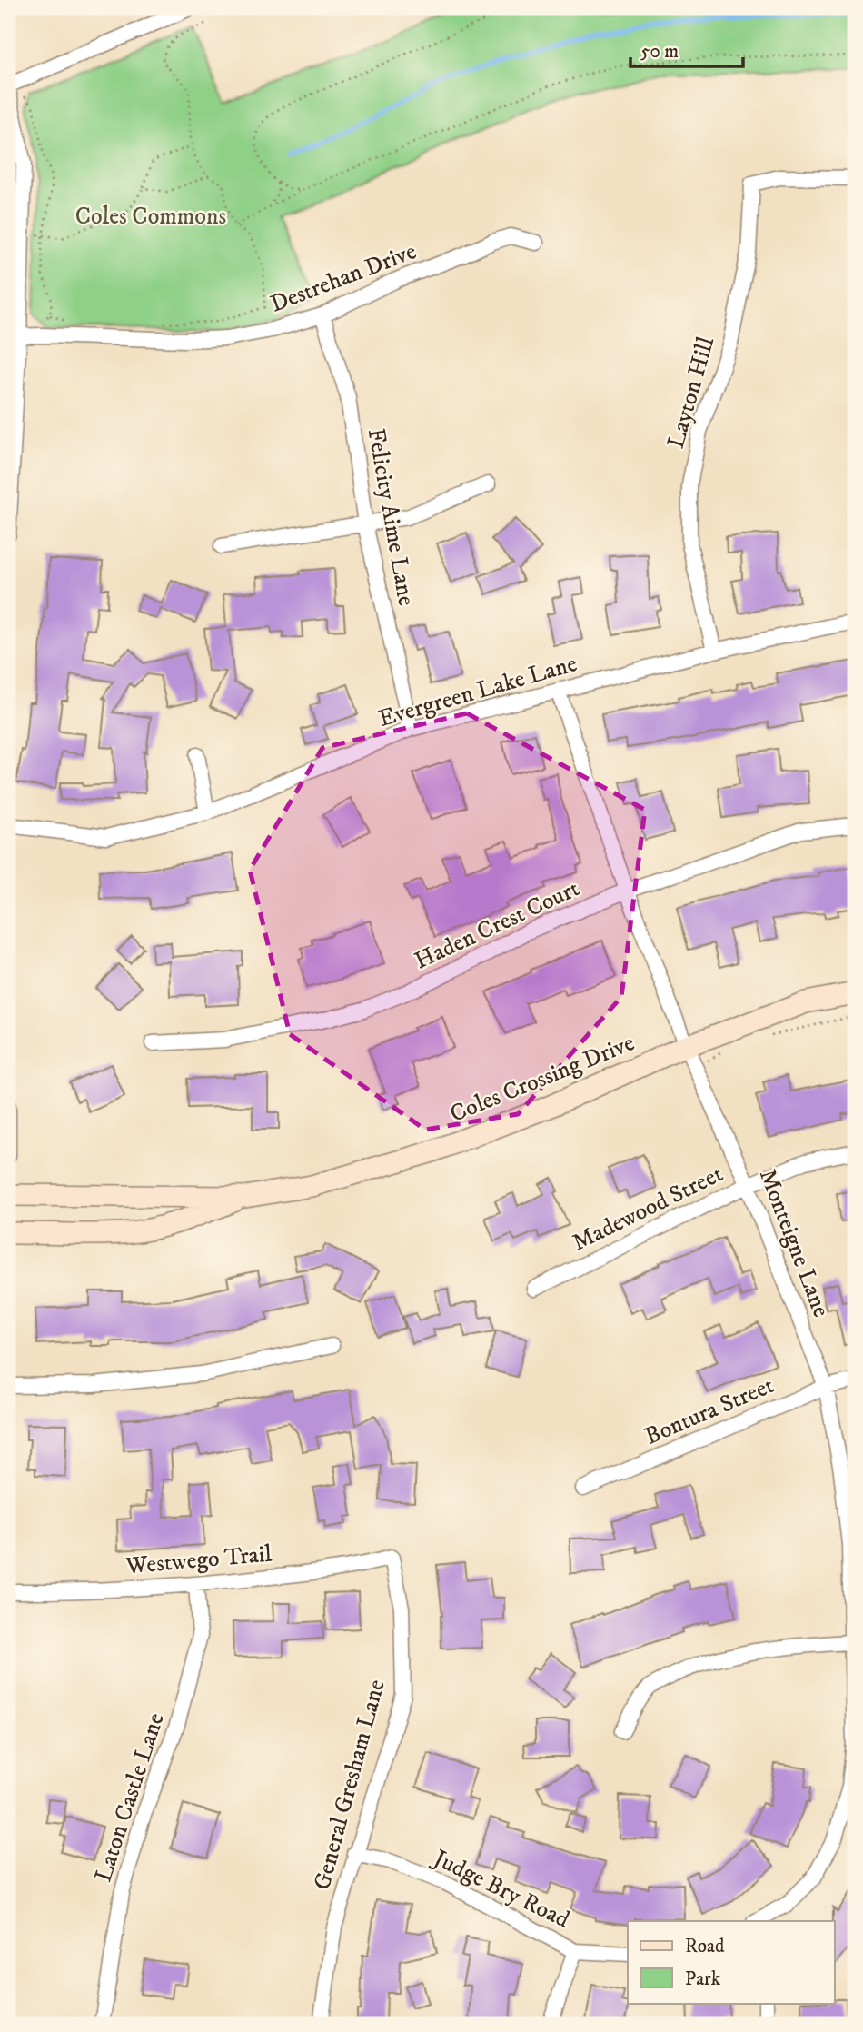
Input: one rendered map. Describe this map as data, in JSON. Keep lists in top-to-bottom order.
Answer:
{
  "streets": {
    "street": [
      "Destrehan Drive",
      "Layton Hill",
      "Felicity Aime Lane",
      "Evergreen Lake Lane",
      "Haden Crest Court",
      "Coles Crossing Drive",
      "Madewood Street",
      "Monteigne Lane",
      "Bontura Street",
      "Westwego Trail",
      "General Gresham Lane",
      "Laton Castle Lane",
      "Judge Bry Road"
    ]
  },
  "crossings": [
    ["Destrehan Drive", "Felicity Aime Lane"],
    ["Layton Hill", "Evergreen Lake Lane"],
    ["Felicity Aime Lane", "Evergreen Lake Lane"],
    ["Evergreen Lake Lane", "Monteigne Lane"],
    ["Haden Crest Court", "Monteigne Lane"],
    ["Coles Crossing Drive", "Monteigne Lane"],
    ["Madewood Street", "Monteigne Lane"],
    ["Monteigne Lane", "Bontura Street"],
    ["Westwego Trail", "General Gresham Lane"],
    ["Westwego Trail", "Laton Castle Lane"],
    ["General Gresham Lane", "Judge Bry Road"]
  ],
  "parks": ["Coles Commons"],
  "legend": ["Road", "Park"],
  "scale_bar": "50 m"
}
